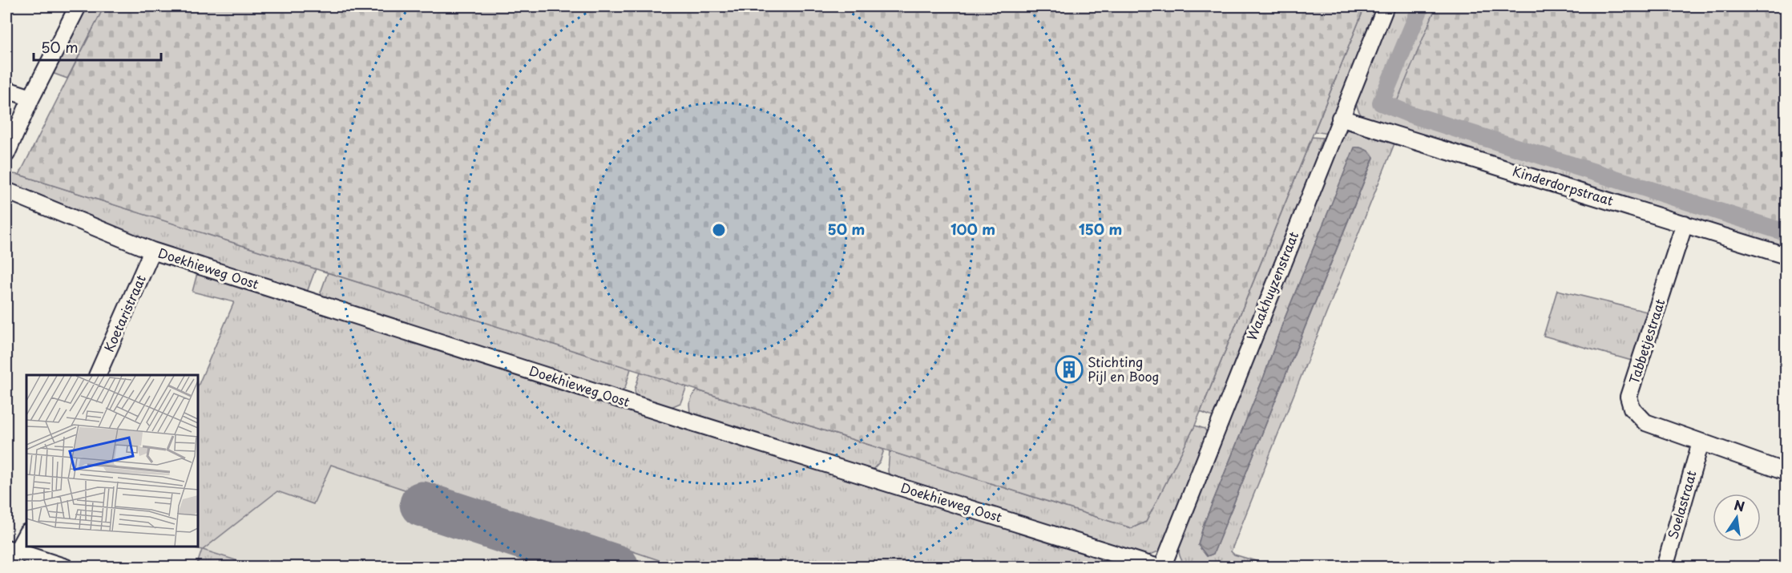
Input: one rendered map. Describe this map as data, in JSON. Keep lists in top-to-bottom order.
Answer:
{
  "streets": {
    "street": [
      "Kinderdorpstraat",
      "Doekhieweg Oost",
      "Waakhuyzenstraat",
      "Koetaristraat",
      "Tabbetjestraat",
      "Soelastraat"
    ]
  },
  "crossings": [
    ["Kinderdorpstraat", "Waakhuyzenstraat"],
    ["Kinderdorpstraat", "Tabbetjestraat"],
    ["Doekhieweg Oost", "Waakhuyzenstraat"],
    ["Doekhieweg Oost", "Koetaristraat"],
    ["Tabbetjestraat", "Soelastraat"]
  ],
  "places": {
    "building": ["Stichting Pijl en Boog"]
  },
  "scale_bar": "50 m",
  "north": "top",
  "rings": ["50 m", "100 m", "150 m"]
}
